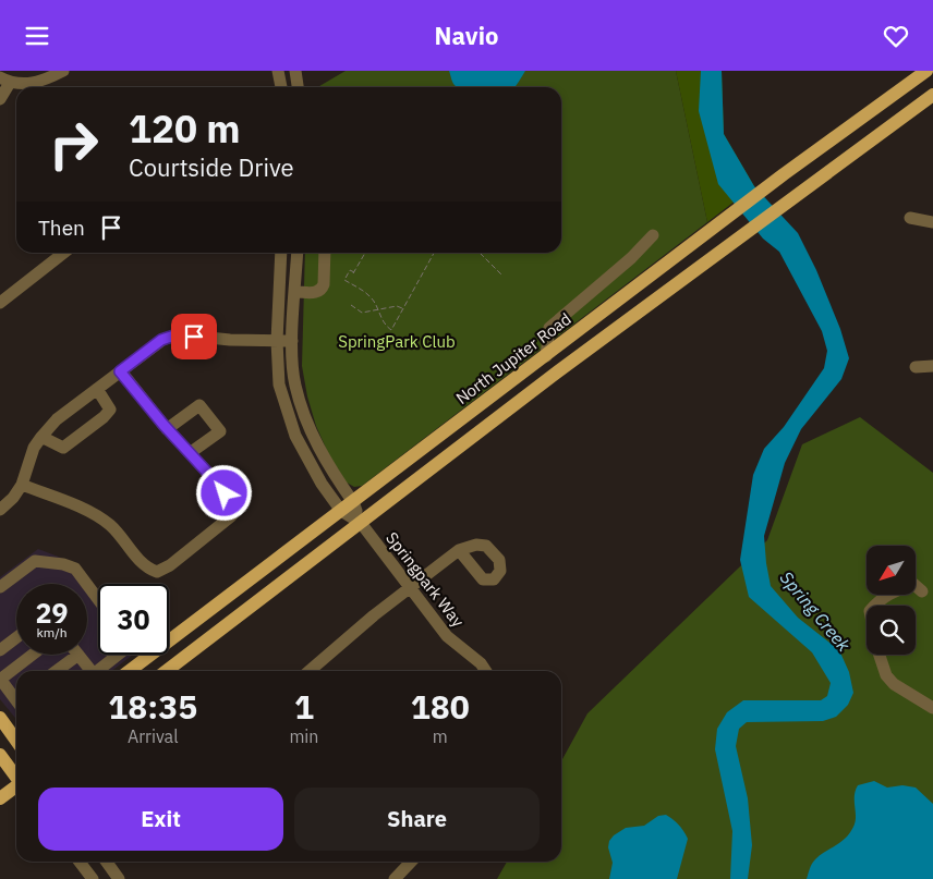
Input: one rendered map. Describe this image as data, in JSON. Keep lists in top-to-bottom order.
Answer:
{
  "streets": {
    "main road": ["North Jupiter Road"],
    "street": ["Springpark Way"]
  },
  "crossings": [
    ["North Jupiter Road", "Springpark Way"]
  ],
  "water": ["Spring Creek"],
  "parks": ["SpringPark Club"],
  "north": "bottom left",
  "page": {
    "header": "Navio",
    "turn": ["120 m", "Courtside Drive"],
    "then": "Then",
    "speed": "29 km/h",
    "limit": "30",
    "eta": [
      "18:35",
      "Arrival",
      "1",
      "min",
      "180",
      "m"
    ],
    "buttons": ["Exit", "Share"]
  }
}
